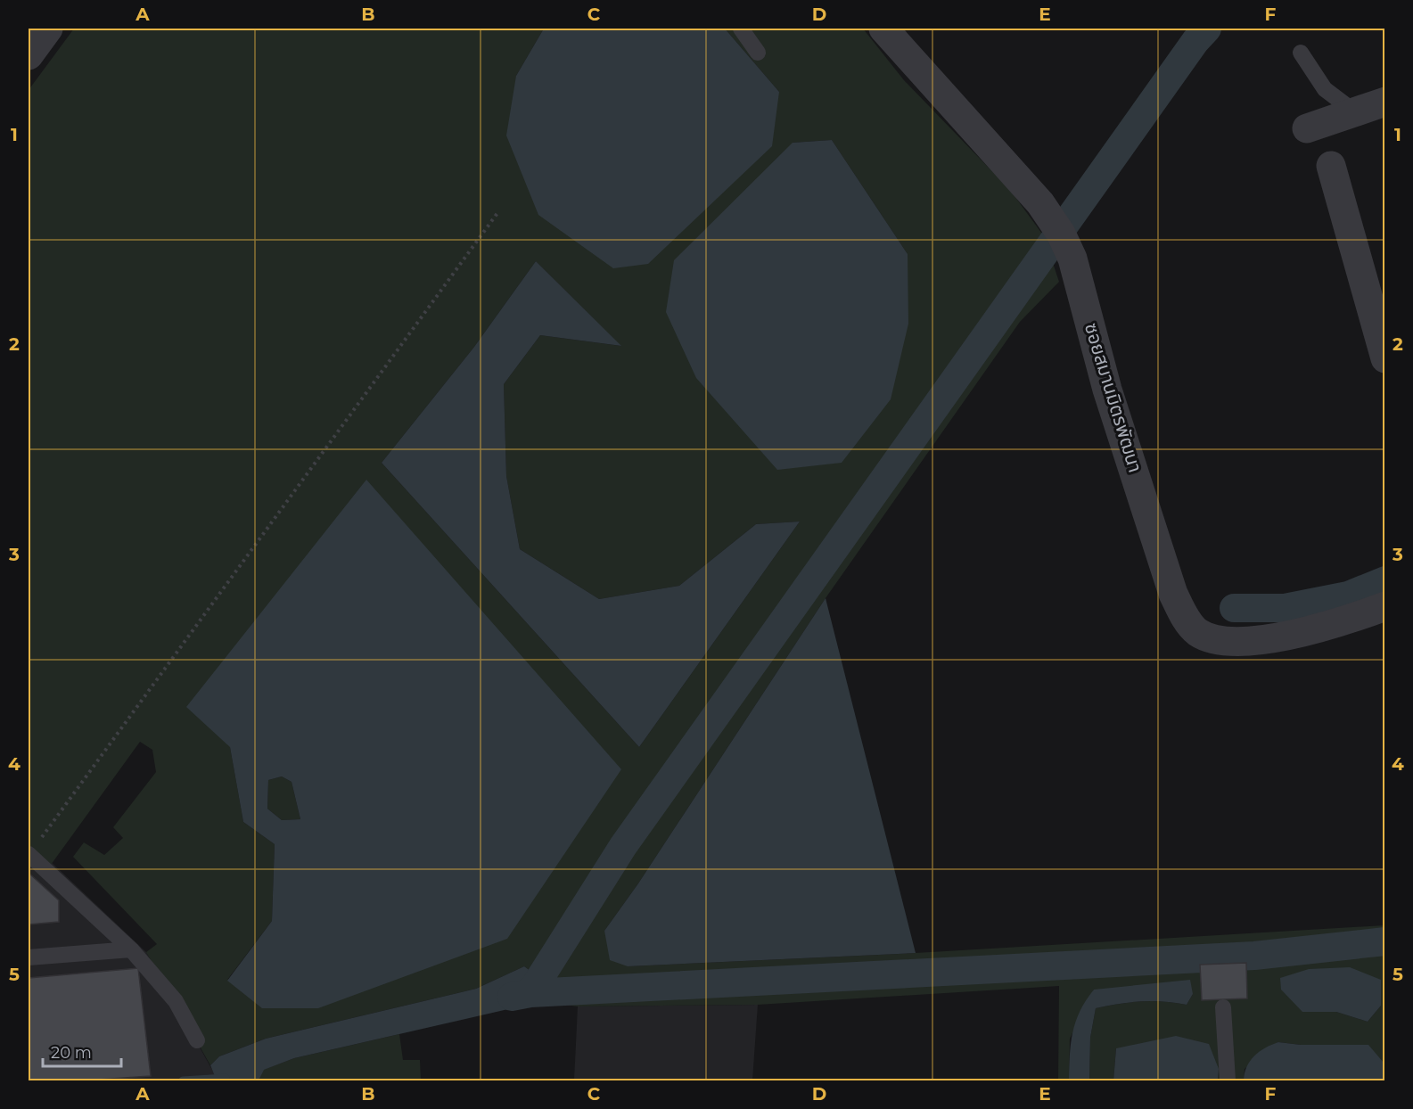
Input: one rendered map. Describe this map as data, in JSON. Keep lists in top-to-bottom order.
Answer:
{
  "streets": {
    "street": ["ซอยสมานมิตรพัฒนา"]
  },
  "scale_bar": "20 m",
  "grid": {
    "columns": [
      "A",
      "B",
      "C",
      "D",
      "E",
      "F"
    ],
    "rows": [
      "1",
      "2",
      "3",
      "4",
      "5"
    ]
  }
}
